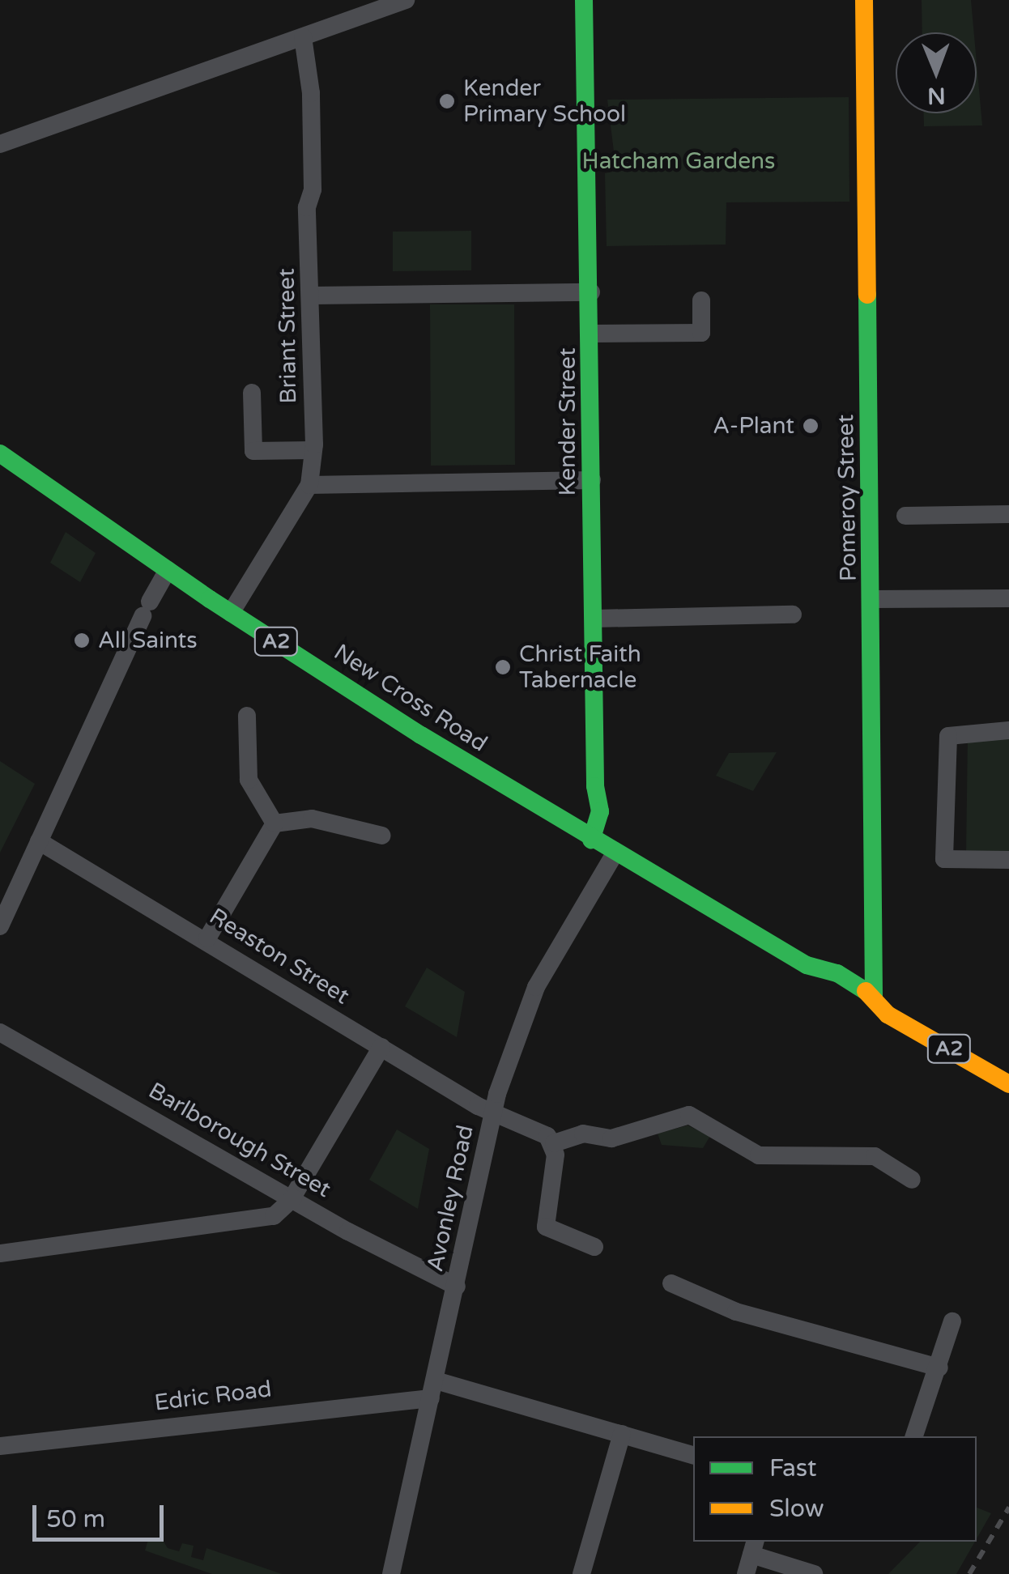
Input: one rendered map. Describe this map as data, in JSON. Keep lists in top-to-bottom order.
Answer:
{
  "streets": {
    "main road": [
      "Kender Street",
      "Pomeroy Street",
      "A2",
      "New Cross Road"
    ],
    "street": [
      "Briant Street",
      "Reaston Street",
      "Barlborough Street",
      "Avonley Road",
      "Edric Road"
    ]
  },
  "crossings": [
    ["Briant Street", "New Cross Road"],
    ["Kender Street", "New Cross Road"],
    ["Pomeroy Street", "New Cross Road"],
    ["New Cross Road", "Avonley Road"],
    ["Reaston Street", "Avonley Road"],
    ["Barlborough Street", "Avonley Road"],
    ["Avonley Road", "Edric Road"]
  ],
  "parks": ["Hatcham Gardens"],
  "places": [
    "Kender Primary School",
    "A-Plant",
    "All Saints",
    "Christ Faith Tabernacle"
  ],
  "legend": ["Fast", "Slow"],
  "scale_bar": "50 m",
  "north": "bottom"
}
